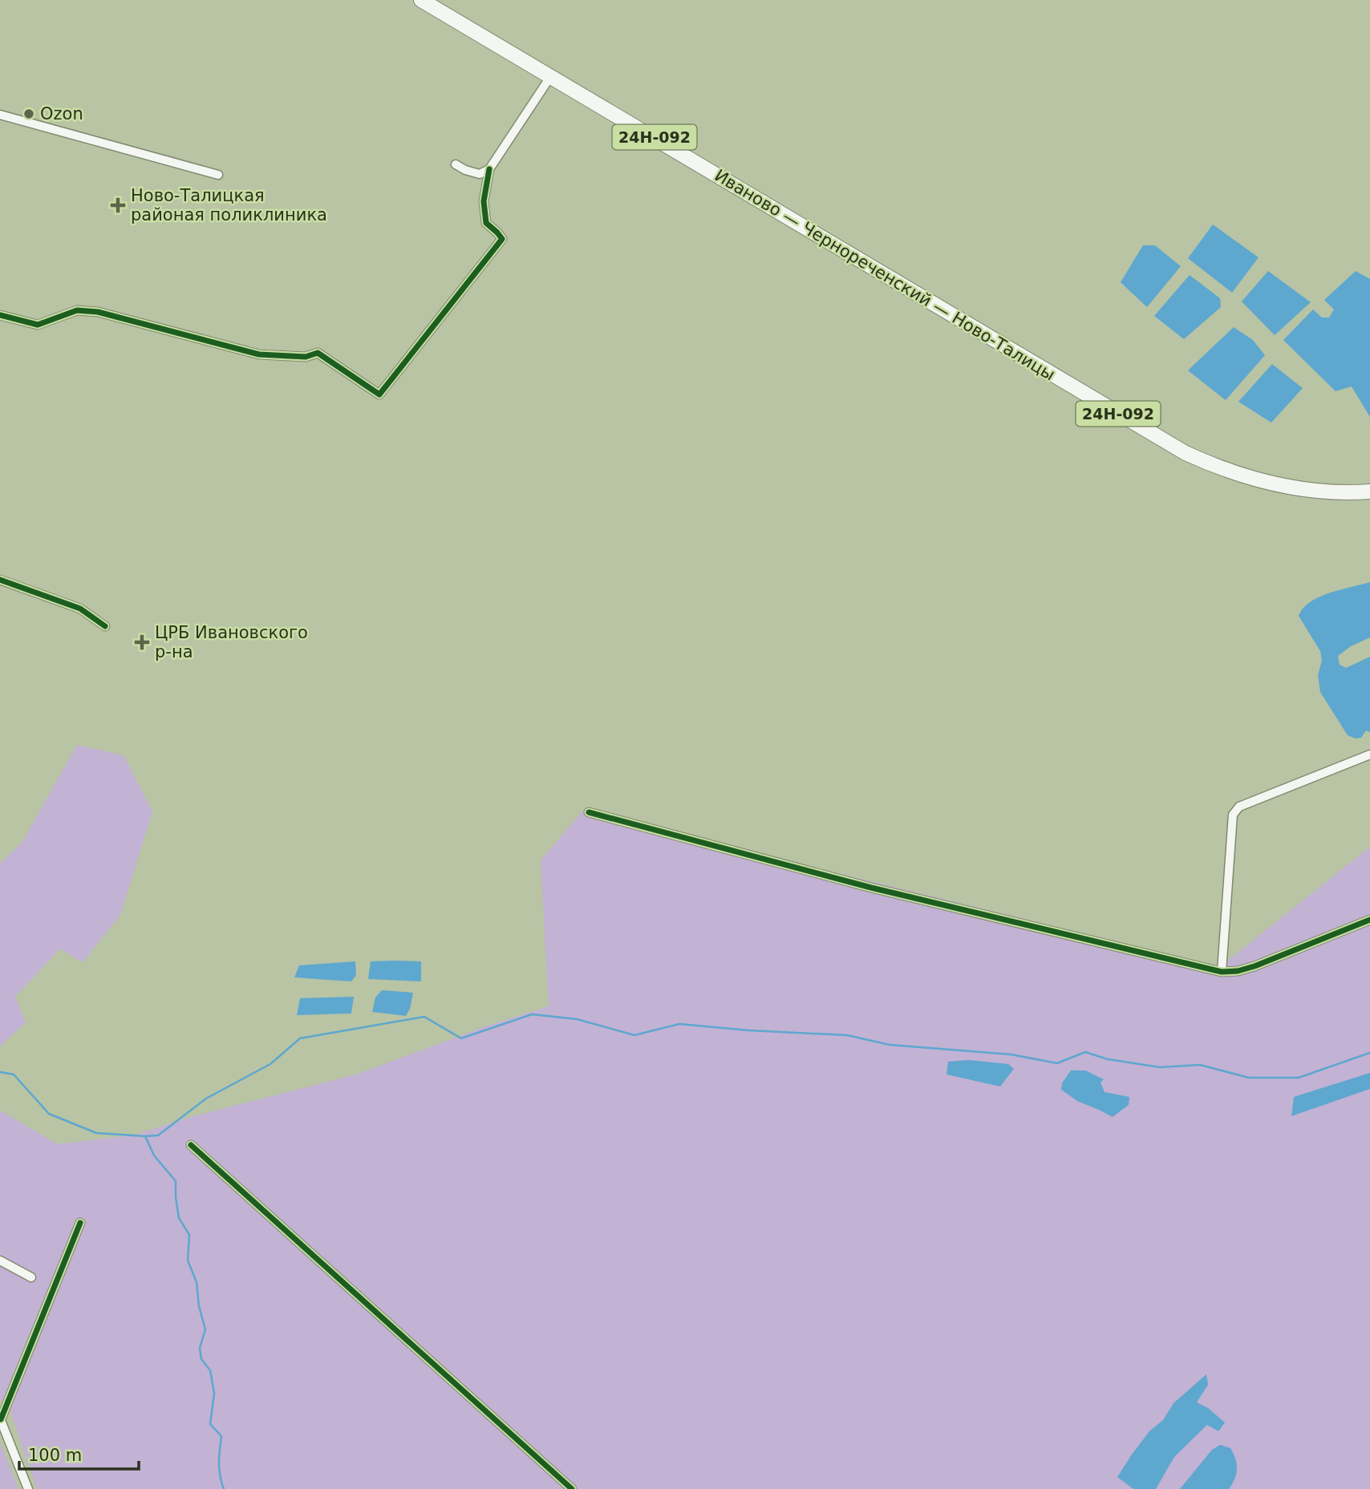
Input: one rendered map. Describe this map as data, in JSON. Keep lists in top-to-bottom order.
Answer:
{
  "streets": {
    "main road": ["24Н-092", "Иваново — Чернореченский — Ново-Талицы"]
  },
  "places": {
    "other": ["Ozon"],
    "health": ["Ново-Талицкая районая поликлиника", "ЦРБ Ивановского р-на"]
  },
  "scale_bar": "100 m"
}
